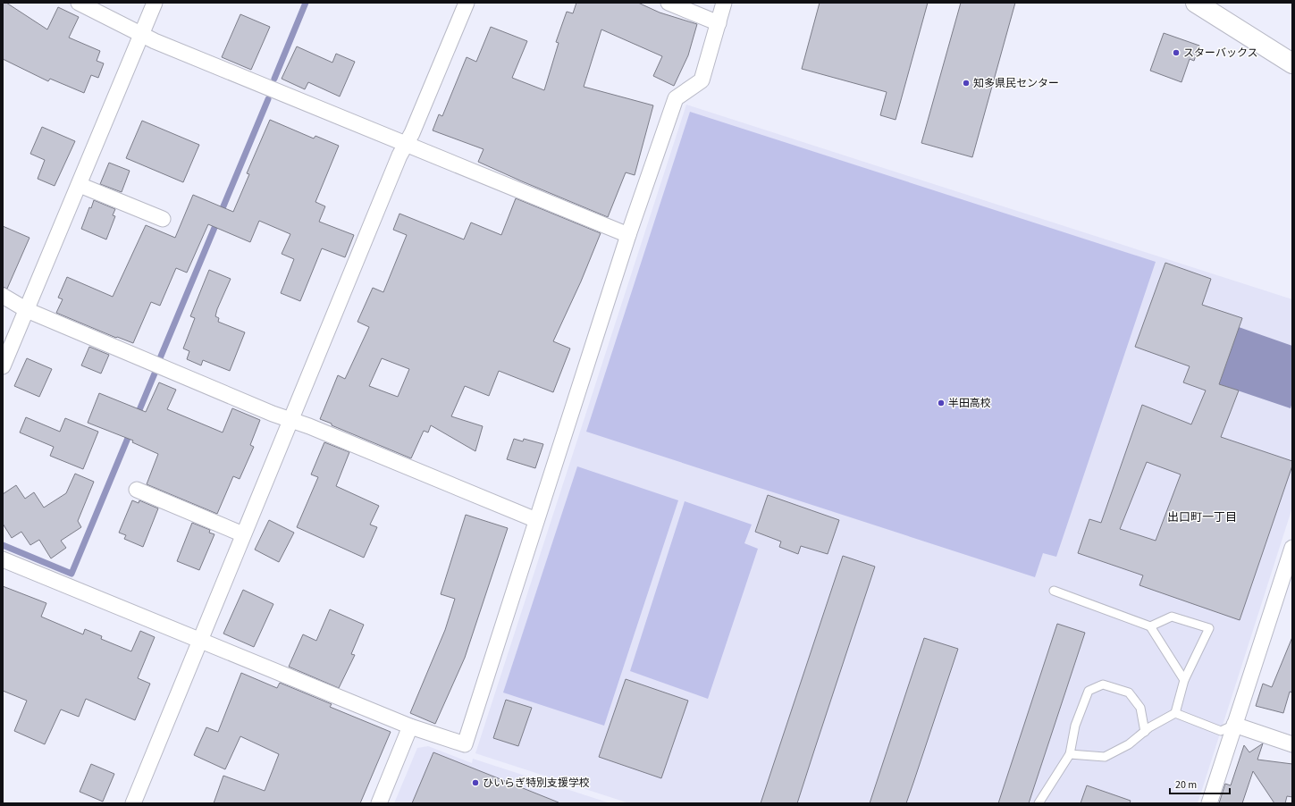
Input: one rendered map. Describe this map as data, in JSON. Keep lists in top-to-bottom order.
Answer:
{
  "districts": ["出口町一丁目"],
  "places": [
    "スターバックス",
    "知多県民センター",
    "半田高校",
    "ひいらぎ特別支援学校"
  ],
  "scale_bar": "20 m"
}
